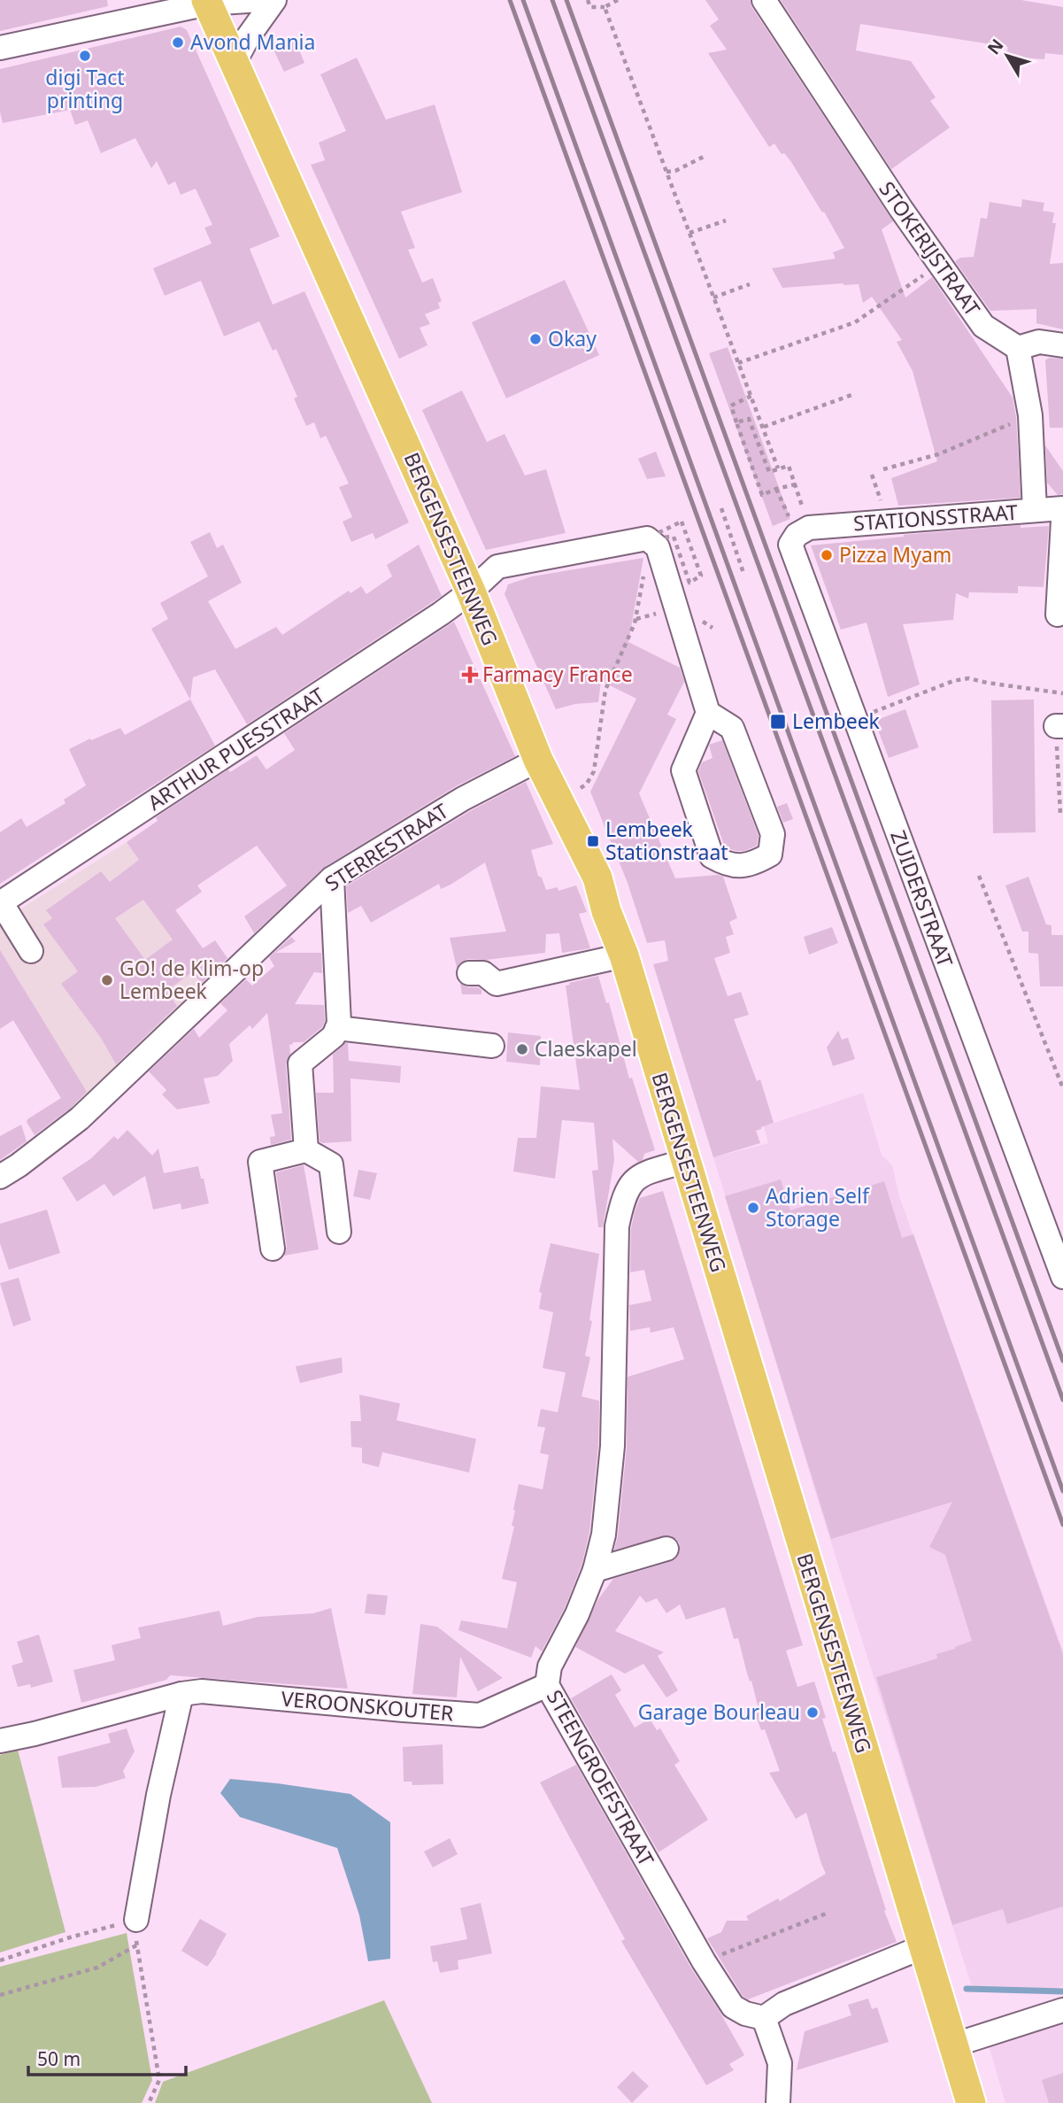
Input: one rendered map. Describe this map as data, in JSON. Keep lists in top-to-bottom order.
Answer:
{
  "streets": {
    "main road": ["BERGENSESTEENWEG"],
    "street": [
      "STOKERIJSTRAAT",
      "STATIONSSTRAAT",
      "ARTHUR PUESSTRAAT",
      "STERRESTRAAT",
      "ZUIDERSTRAAT",
      "VEROONSKOUTER",
      "STEENGROEFSTRAAT"
    ]
  },
  "crossings": [
    ["STATIONSSTRAAT", "ZUIDERSTRAAT"],
    ["BERGENSESTEENWEG", "ARTHUR PUESSTRAAT"],
    ["BERGENSESTEENWEG", "STERRESTRAAT"],
    ["BERGENSESTEENWEG", "STEENGROEFSTRAAT"],
    ["VEROONSKOUTER", "STEENGROEFSTRAAT"]
  ],
  "places": {
    "other": [
      "Avond Mania",
      "digi Tact printing",
      "Okay",
      "Pizza Myam",
      "GO! de Klim-op Lembeek",
      "Claeskapel",
      "Adrien Self Storage",
      "Garage Bourleau"
    ],
    "health": ["Farmacy France"],
    "transit": ["Lembeek", "Lembeek Stationstraat"]
  },
  "scale_bar": "50 m",
  "north": "top left"
}
